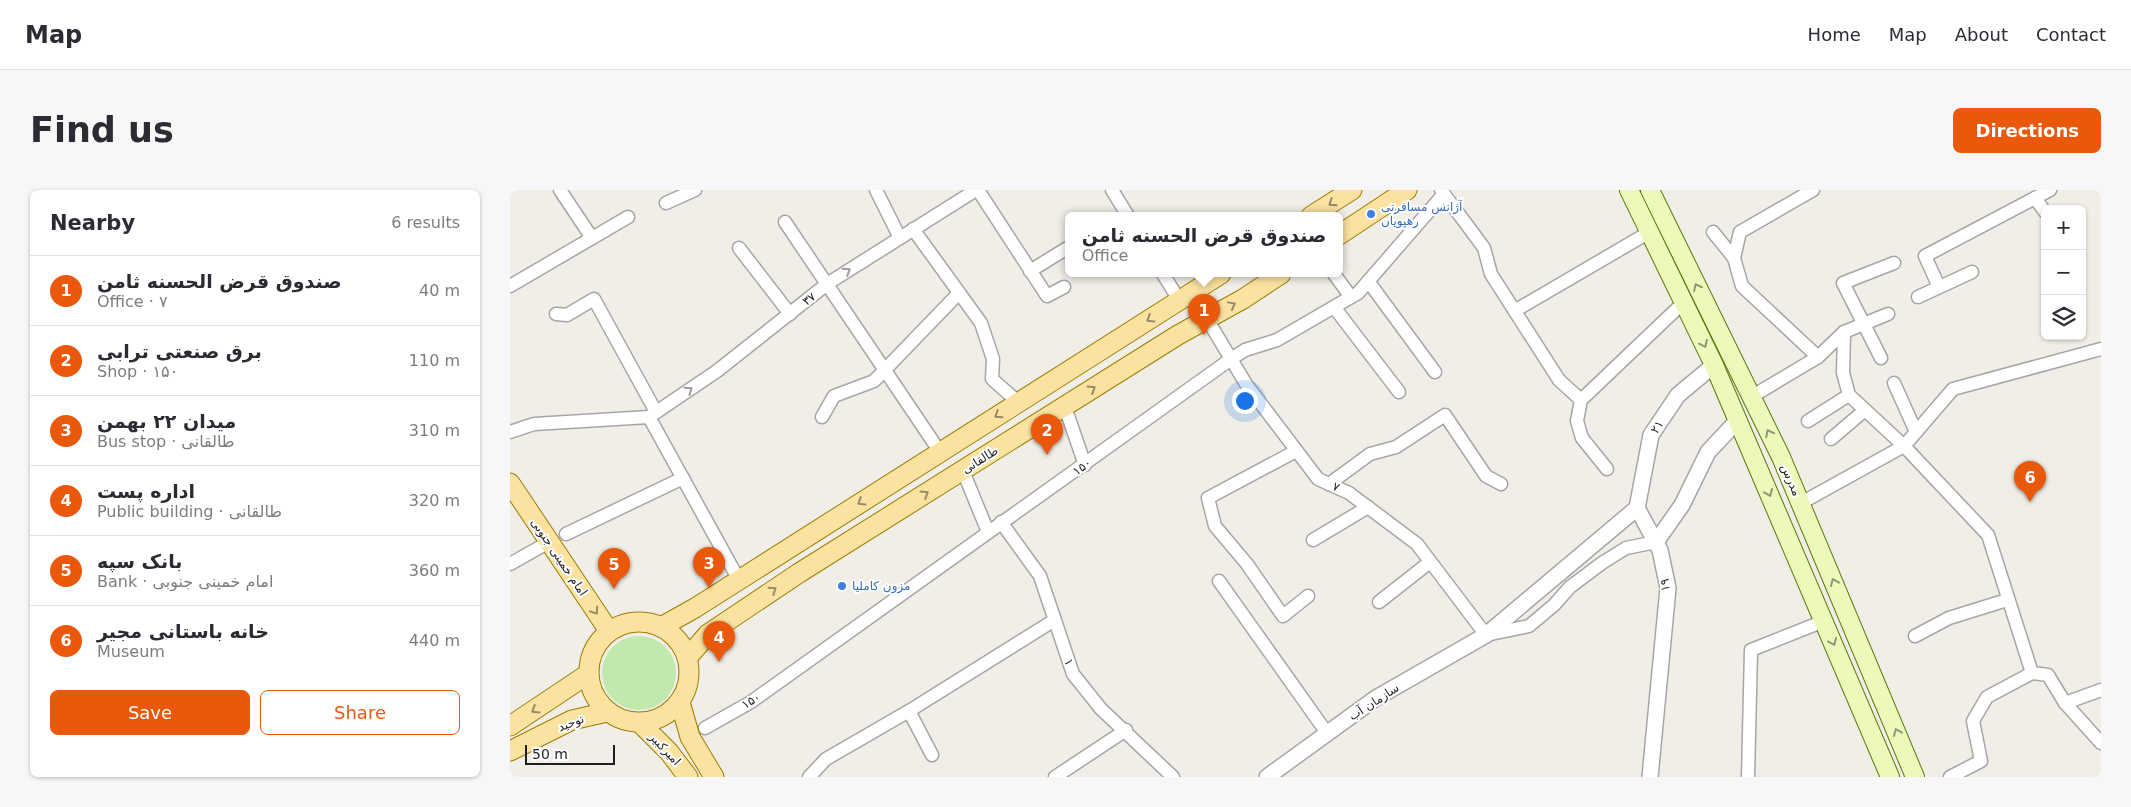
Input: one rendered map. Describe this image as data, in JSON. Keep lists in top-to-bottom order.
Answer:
{
  "streets": {
    "main road": [
      "طالقانی",
      "مدرس",
      "امام خمینی جنوبی",
      "توحید",
      "امیرکبیر"
    ],
    "street": [
      "۳۷",
      "۲۱",
      "۱۵۰",
      "۷",
      "۱۹",
      "۱",
      "سازمان آب"
    ]
  },
  "crossings": [
    ["۲۱", "مدرس"],
    ["۲۱", "۱۹"],
    ["۲۱", "سازمان آب"],
    ["طالقانی", "۷"],
    ["طالقانی", "امام خمینی جنوبی"],
    ["طالقانی", "توحید"],
    ["طالقانی", "امیرکبیر"],
    ["۱۵۰", "۷"],
    ["۱۵۰", "۱"],
    ["۱۵۰", "امیرکبیر"],
    ["۷", "سازمان آب"],
    ["امام خمینی جنوبی", "توحید"],
    ["امام خمینی جنوبی", "امیرکبیر"],
    ["۱۹", "سازمان آب"],
    ["توحید", "امیرکبیر"]
  ],
  "one_way": ["امام خمینی جنوبی"],
  "places": ["آژانس مسافرتی رهپویان", "مزون کاملیا"],
  "scale_bar": "50 m",
  "page": {
    "header": "Map",
    "nav": [
      "Home",
      "Map",
      "About",
      "Contact"
    ],
    "buttons": [
      "Directions",
      ["Save", "Share"]
    ],
    "title": "Find us",
    "heading": ["Nearby", "6 results"],
    "map_buttons": ["+", "−"],
    "popup": ["صندوق قرض الحسنه ثامن", "Office"],
    "list": [
      {
        "mark": "1",
        "name": "صندوق قرض الحسنه ثامن",
        "note": "Office · ۷",
        "value": "40 m"
      },
      {
        "mark": "2",
        "name": "برق صنعتی ترابی",
        "note": "Shop · ۱۵۰",
        "value": "110 m"
      },
      {
        "mark": "3",
        "name": "میدان ۲۲ بهمن",
        "note": "Bus stop · طالقانی",
        "value": "310 m"
      },
      {
        "mark": "4",
        "name": "اداره پست",
        "note": "Public building · طالقانی",
        "value": "320 m"
      },
      {
        "mark": "5",
        "name": "بانک سپه",
        "note": "Bank · امام خمینی جنوبی",
        "value": "360 m"
      },
      {
        "mark": "6",
        "name": "خانه باستانی مجیر",
        "note": "Museum",
        "value": "440 m"
      }
    ],
    "pins": [
      "1",
      "2",
      "6",
      "3",
      "5",
      "4"
    ],
    "scale": "50 m"
  }
}
